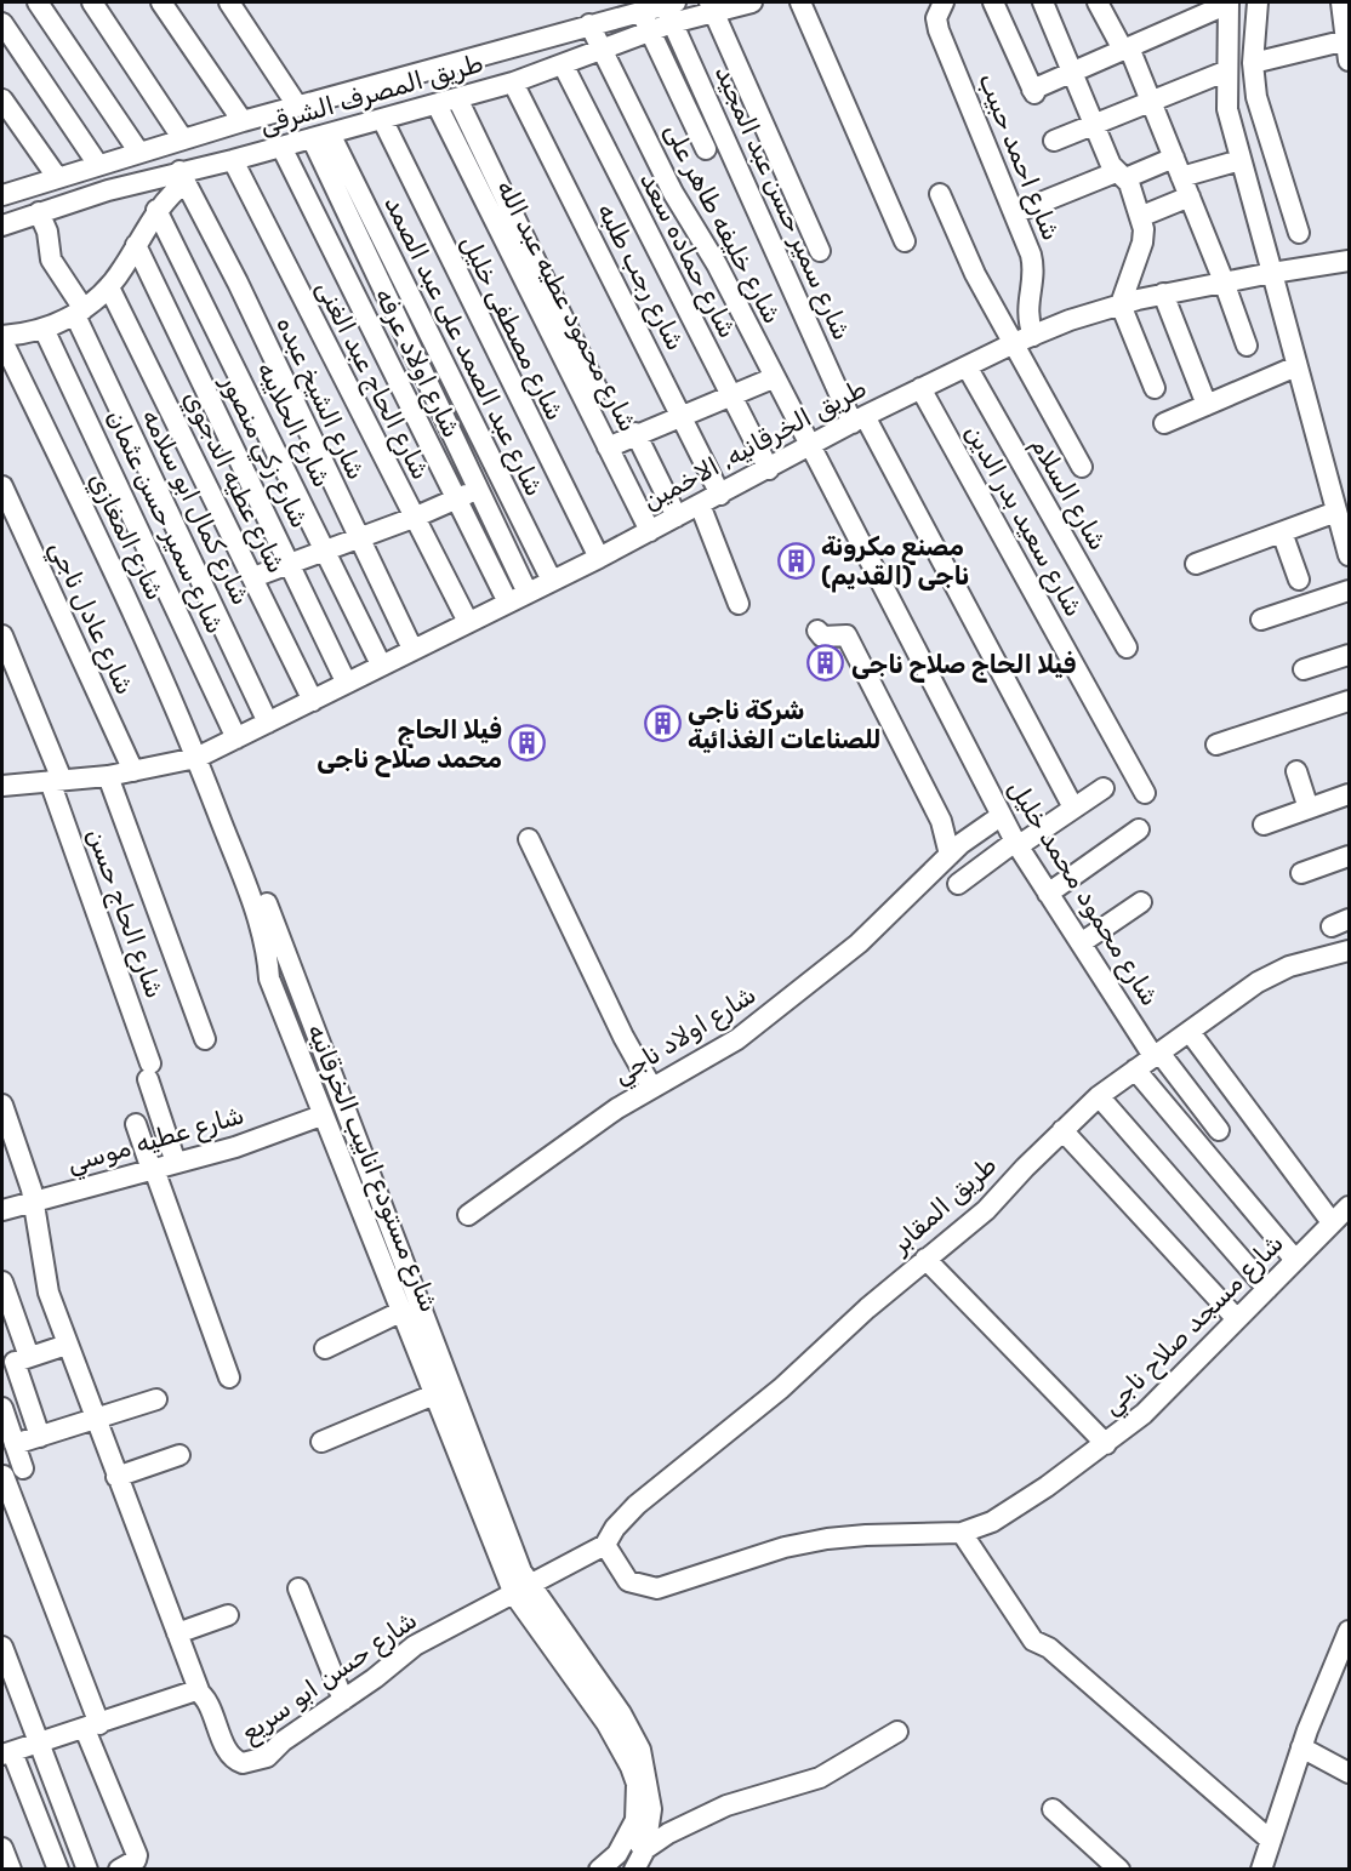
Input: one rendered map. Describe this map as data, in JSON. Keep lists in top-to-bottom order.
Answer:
{
  "streets": {
    "street": [
      "طريق المصرف الشرقى",
      "شارع احمد حبيب",
      "شارع سمير حسن عبد المجيد",
      "شارع خليفه طاهر على",
      "شارع حماده سعد",
      "شارع رجب طلبه",
      "شارع محمود عطيه عبد الله",
      "شارع مصطفى خليل",
      "شارع عبد الصمد على عبد الصمد",
      "شارع اولاد عرفه",
      "شارع الحاج عبد الغنى",
      "شارع الشيخ عبده",
      "شارع الحلايبه",
      "طريق الخرقانيه, الاخمين",
      "شارع زكي منصور",
      "شارع عطيه الدجوي",
      "شارع السلام",
      "شارع كمال ابو سلامه",
      "شارع سعيد بدر الدين",
      "شارع سمير حسن عثمان",
      "شارع المغازي",
      "شارع عادل ناجي",
      "شارع محمود محمد خليل",
      "شارع الحاج حسن",
      "شارع اولاد ناجي",
      "شارع عطيه موسي",
      "شارع مستودع انابيب الخرقانيه",
      "طريق المقابر",
      "شارع مسجد صلاح ناجي",
      "شارع حسن ابو سريع"
    ]
  },
  "crossings": [
    ["طريق المصرف الشرقى", "شارع سمير حسن عبد المجيد"],
    ["طريق المصرف الشرقى", "شارع خليفه طاهر على"],
    ["طريق المصرف الشرقى", "شارع حماده سعد"],
    ["طريق المصرف الشرقى", "شارع رجب طلبه"],
    ["طريق المصرف الشرقى", "شارع محمود عطيه عبد الله"],
    ["طريق المصرف الشرقى", "شارع مصطفى خليل"],
    ["طريق المصرف الشرقى", "شارع عبد الصمد على عبد الصمد"],
    ["طريق المصرف الشرقى", "شارع اولاد عرفه"],
    ["طريق المصرف الشرقى", "شارع الحاج عبد الغنى"],
    ["طريق المصرف الشرقى", "شارع الشيخ عبده"],
    ["طريق المصرف الشرقى", "شارع كمال ابو سلامه"],
    ["شارع احمد حبيب", "طريق الخرقانيه, الاخمين"],
    ["شارع سمير حسن عبد المجيد", "طريق الخرقانيه, الاخمين"],
    ["شارع خليفه طاهر على", "طريق الخرقانيه, الاخمين"],
    ["شارع خليفه طاهر على", "شارع محمود محمد خليل"],
    ["شارع حماده سعد", "طريق الخرقانيه, الاخمين"],
    ["شارع رجب طلبه", "طريق الخرقانيه, الاخمين"],
    ["شارع محمود عطيه عبد الله", "طريق الخرقانيه, الاخمين"],
    ["شارع مصطفى خليل", "طريق الخرقانيه, الاخمين"],
    ["شارع عبد الصمد على عبد الصمد", "طريق الخرقانيه, الاخمين"],
    ["شارع اولاد عرفه", "طريق الخرقانيه, الاخمين"],
    ["شارع الحاج عبد الغنى", "طريق الخرقانيه, الاخمين"],
    ["شارع الشيخ عبده", "طريق الخرقانيه, الاخمين"],
    ["شارع الحلايبه", "طريق الخرقانيه, الاخمين"],
    ["طريق الخرقانيه, الاخمين", "شارع زكي منصور"],
    ["طريق الخرقانيه, الاخمين", "شارع عطيه الدجوي"],
    ["طريق الخرقانيه, الاخمين", "شارع السلام"],
    ["طريق الخرقانيه, الاخمين", "شارع كمال ابو سلامه"],
    ["طريق الخرقانيه, الاخمين", "شارع سعيد بدر الدين"],
    ["طريق الخرقانيه, الاخمين", "شارع سمير حسن عثمان"],
    ["طريق الخرقانيه, الاخمين", "شارع المغازي"],
    ["طريق الخرقانيه, الاخمين", "شارع عادل ناجي"],
    ["طريق الخرقانيه, الاخمين", "شارع محمود محمد خليل"],
    ["طريق الخرقانيه, الاخمين", "شارع الحاج حسن"],
    ["طريق الخرقانيه, الاخمين", "شارع مستودع انابيب الخرقانيه"],
    ["شارع المغازي", "شارع مستودع انابيب الخرقانيه"],
    ["شارع محمود محمد خليل", "شارع اولاد ناجي"],
    ["شارع محمود محمد خليل", "طريق المقابر"],
    ["شارع الحاج حسن", "شارع عطيه موسي"],
    ["شارع عطيه موسي", "شارع مستودع انابيب الخرقانيه"],
    ["شارع مستودع انابيب الخرقانيه", "شارع حسن ابو سريع"],
    ["طريق المقابر", "شارع مسجد صلاح ناجي"]
  ],
  "places": {
    "building": [
      "مصنع مكرونة ناجى (القديم)",
      "فيلا الحاج صلاح ناجى",
      "شركة ناجى للصناعات الغذائية",
      "فيلا الحاج محمد صلاح ناجى"
    ]
  }
}
